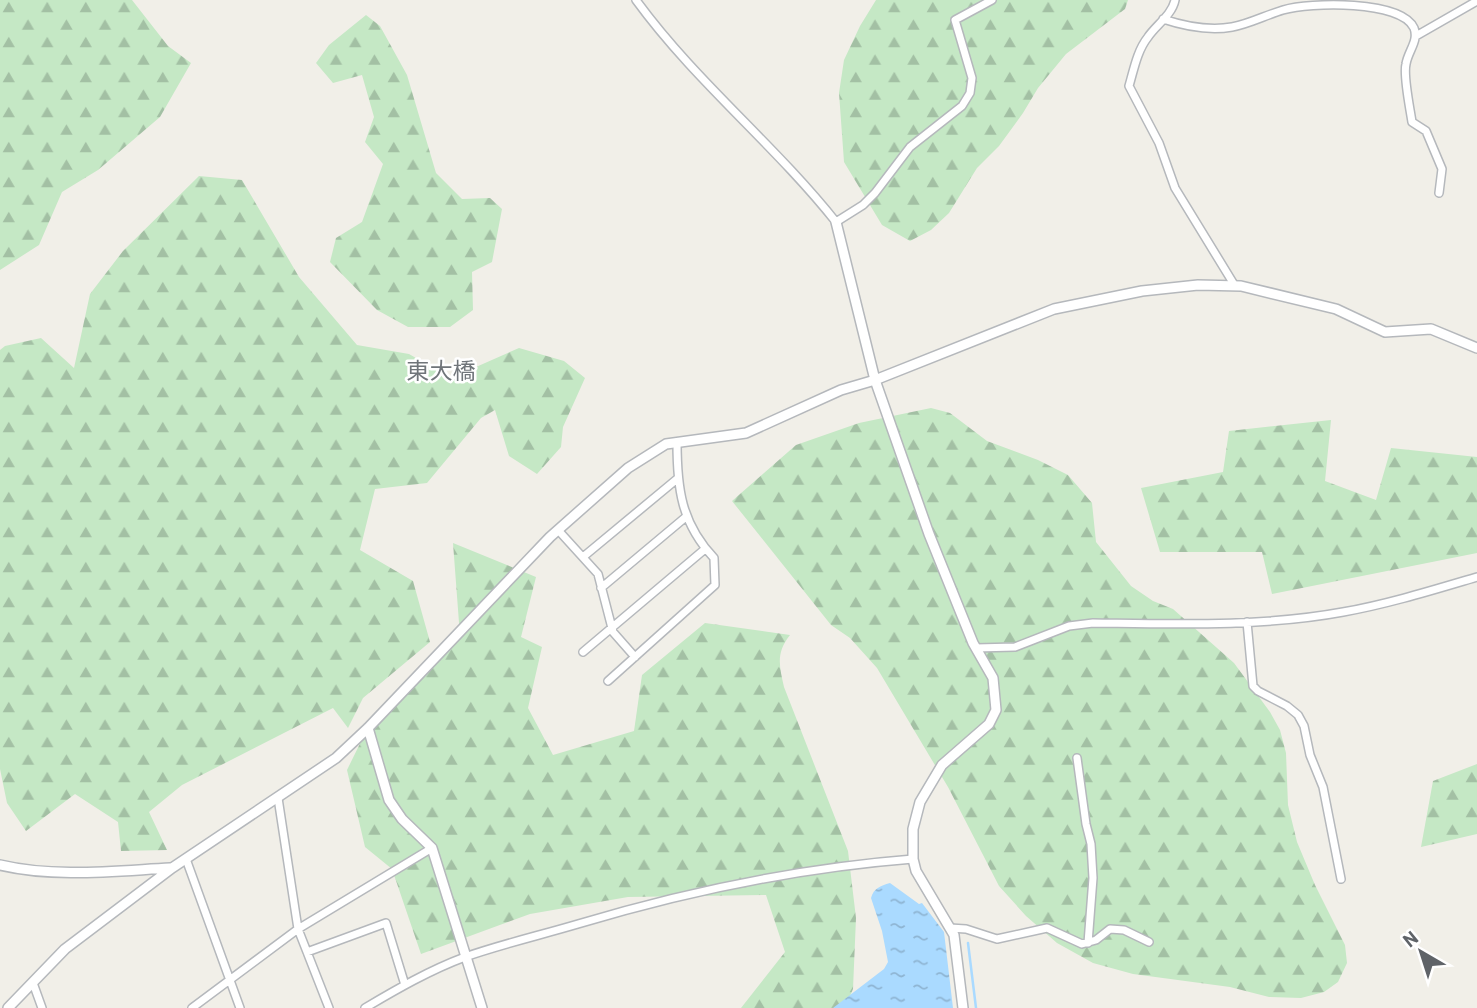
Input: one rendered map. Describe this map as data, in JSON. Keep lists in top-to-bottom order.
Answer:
{
  "districts": ["東大橋"],
  "north": "top left"
}
